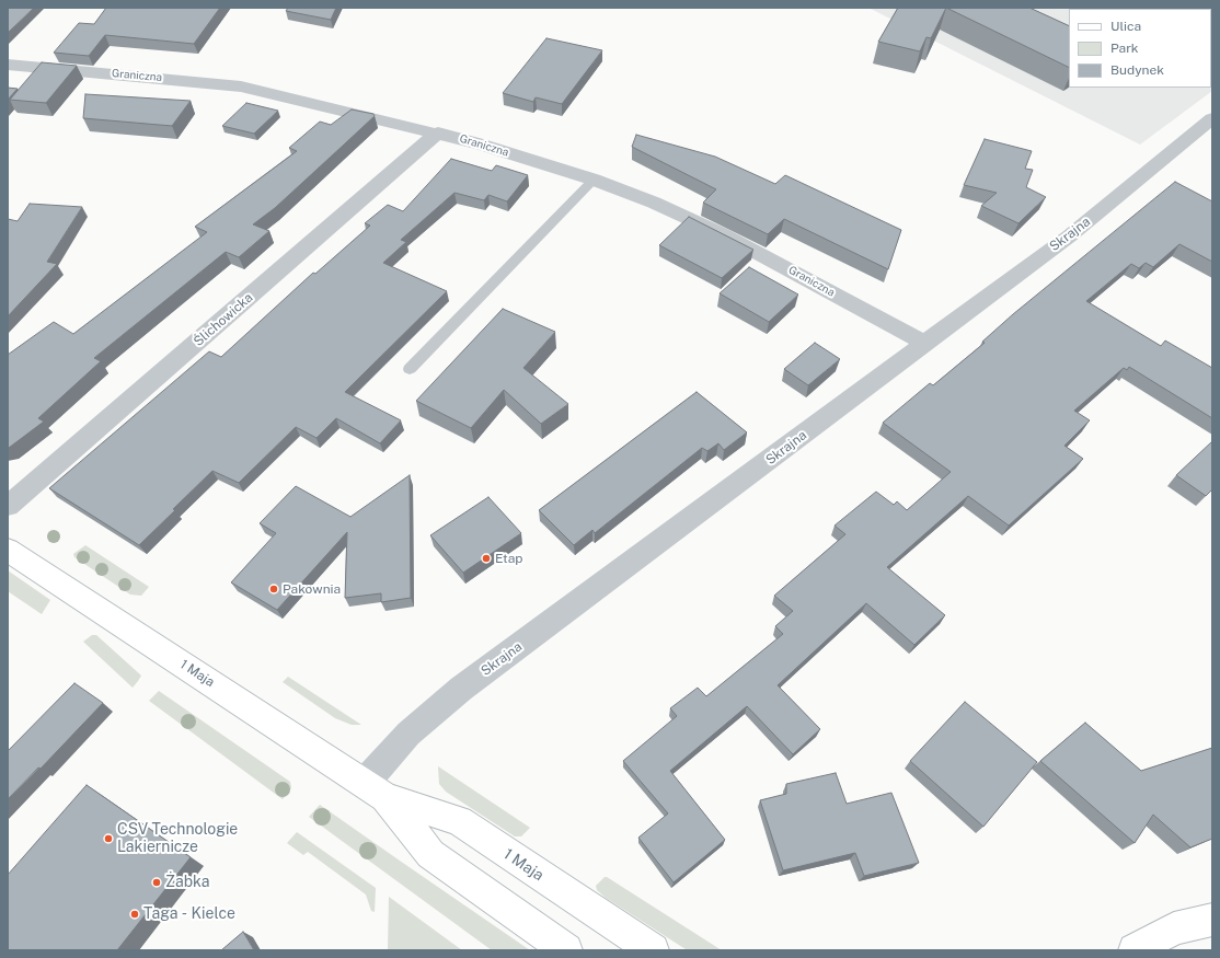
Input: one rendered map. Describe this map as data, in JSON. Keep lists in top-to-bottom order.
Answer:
{
  "streets": {
    "street": [
      "Graniczna",
      "Skrajna",
      "Ślichowicka",
      "1 Maja"
    ]
  },
  "crossings": [
    ["Graniczna", "Skrajna"],
    ["Graniczna", "Ślichowicka"],
    ["Skrajna", "1 Maja"]
  ],
  "places": [
    "Etap",
    "Pakownia",
    "CSV Technologie Lakiernicze",
    "Żabka",
    "Taga - Kielce"
  ],
  "legend": ["Ulica", "Park", "Budynek"]
}
